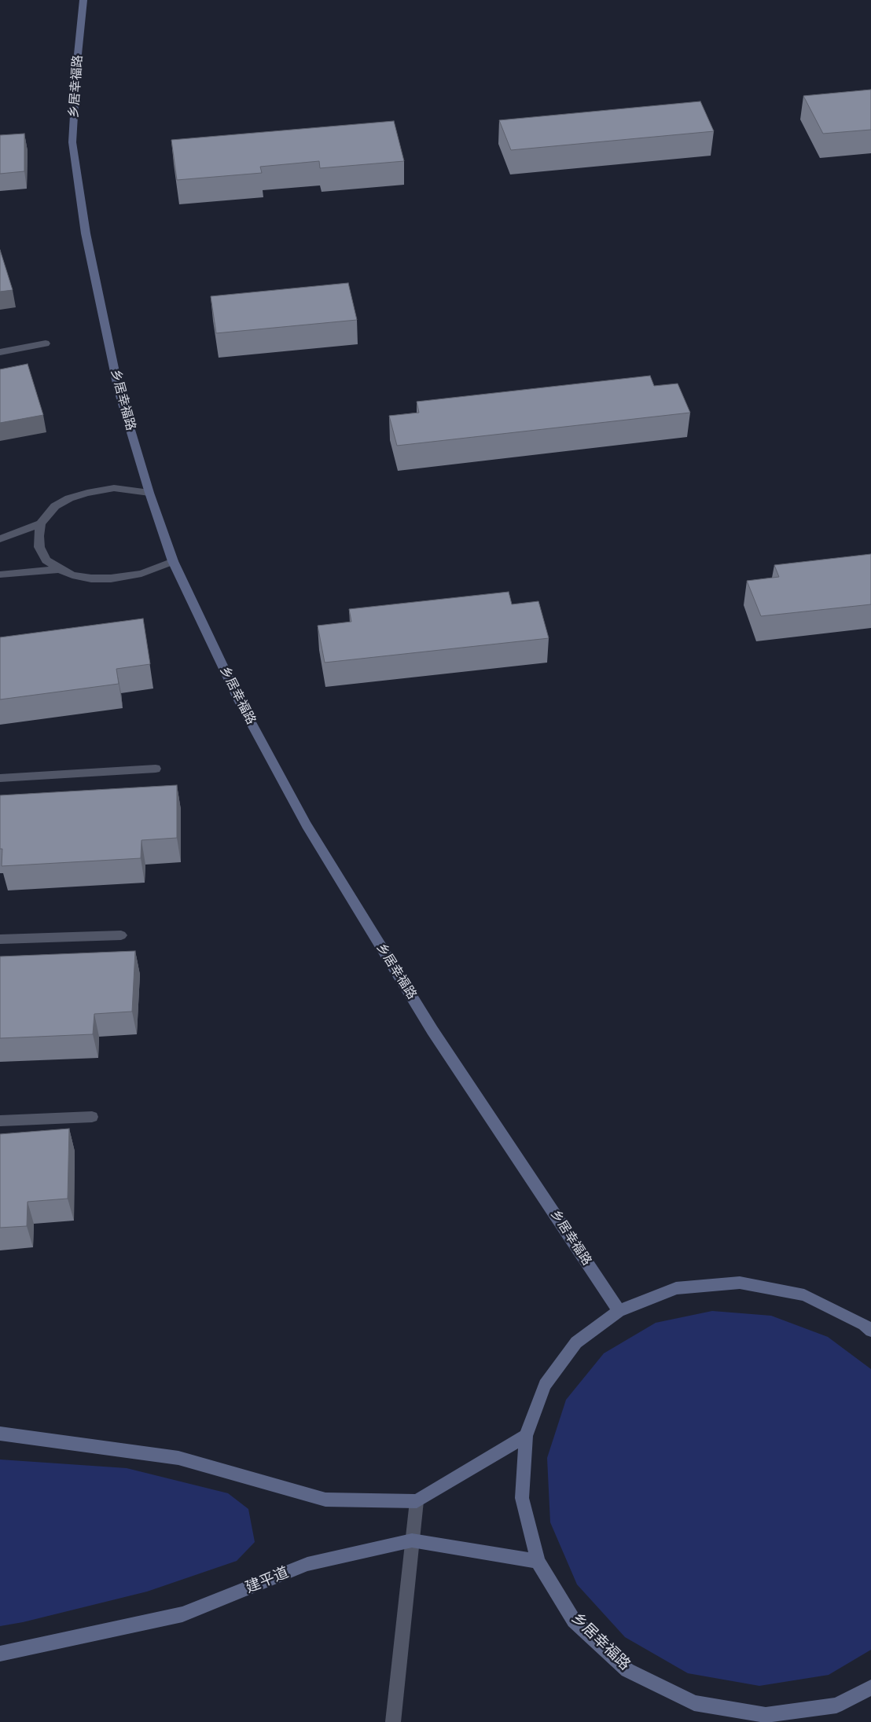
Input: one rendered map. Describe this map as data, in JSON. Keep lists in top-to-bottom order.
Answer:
{
  "streets": {
    "street": ["乡居幸福路", "建平道"]
  },
  "crossings": [
    ["乡居幸福路", "建平道"]
  ]
}
